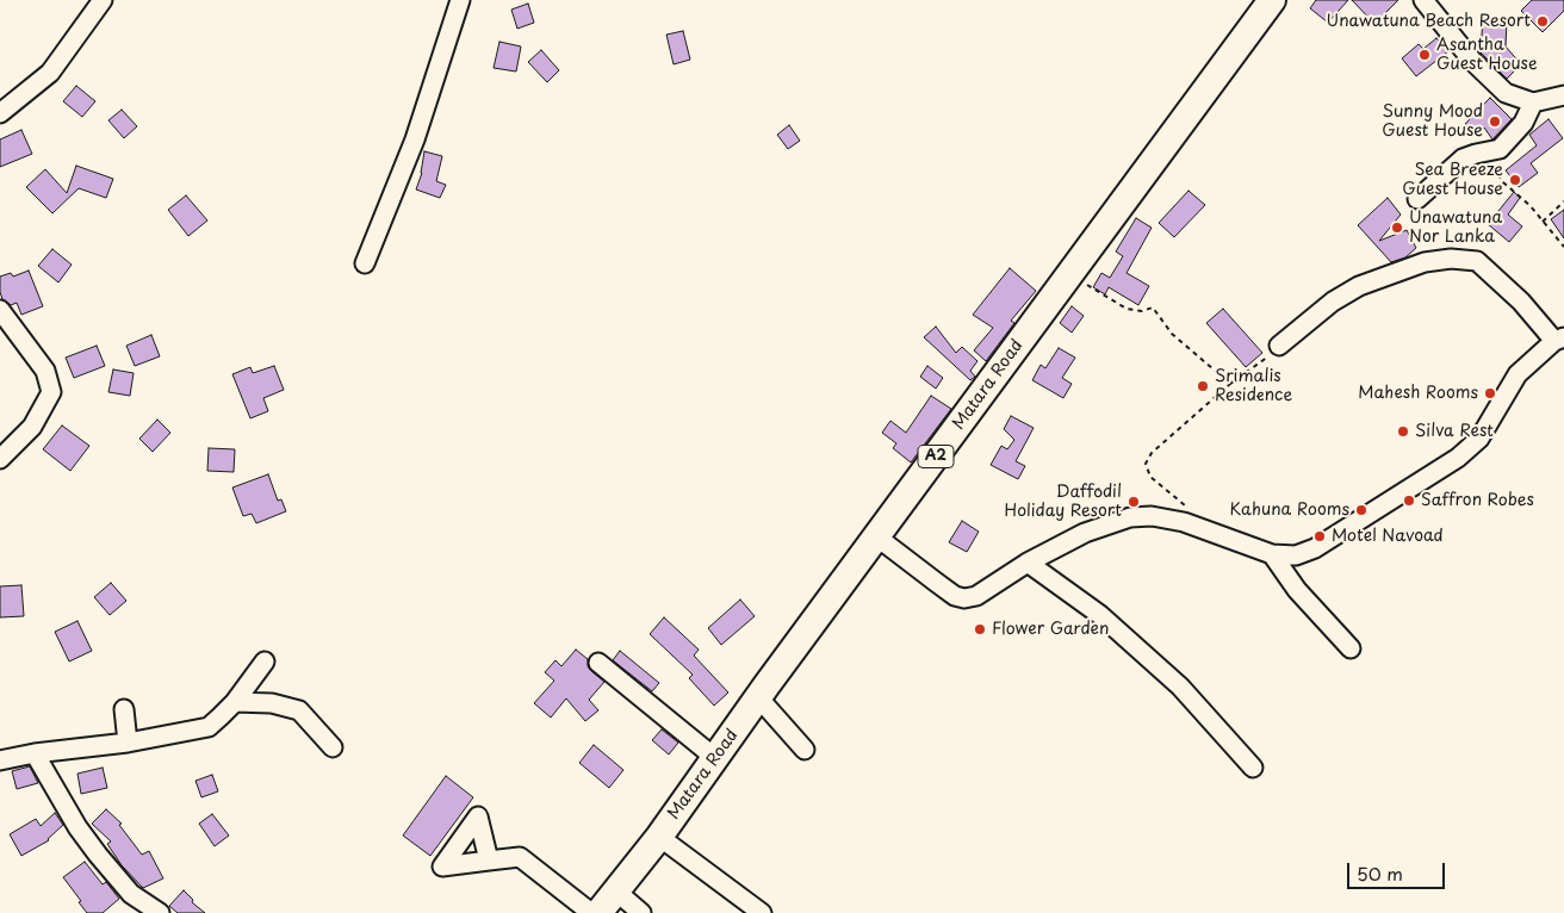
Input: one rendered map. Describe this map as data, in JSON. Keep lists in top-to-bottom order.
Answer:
{
  "streets": {
    "highway": ["Matara Road", "A2"]
  },
  "places": [
    "Unawatuna Beach Resort",
    "Asantha Guest House",
    "Sunny Mood Guest House",
    "Sea Breeze Guest House",
    "Unawatuna Nor Lanka",
    "Srimalis Residence",
    "Mahesh Rooms",
    "Silva Rest",
    "Saffron Robes",
    "Daffodil Holiday Resort",
    "Kahuna Rooms",
    "Motel Navoad",
    "Flower Garden"
  ],
  "scale_bar": "50 m"
}
